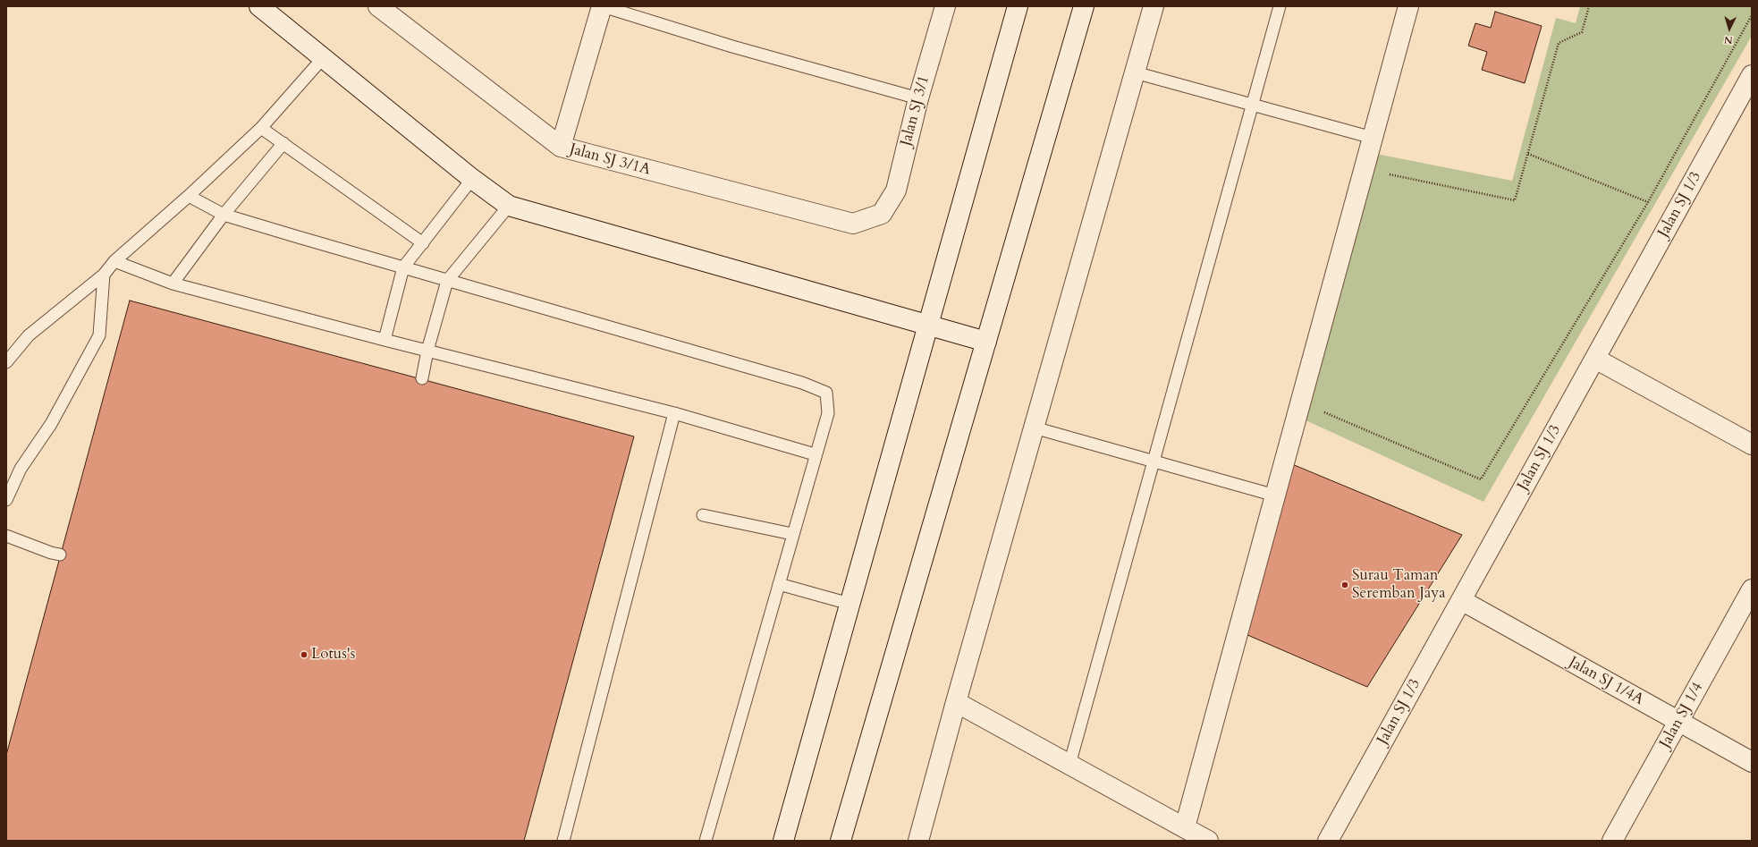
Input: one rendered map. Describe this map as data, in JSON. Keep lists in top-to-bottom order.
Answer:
{
  "streets": {
    "street": [
      "Jalan SJ 3/1",
      "Jalan SJ 3/1A",
      "Jalan SJ 1/3",
      "Jalan SJ 1/4A",
      "Jalan SJ 1/4"
    ]
  },
  "crossings": [
    ["Jalan SJ 3/1", "Jalan SJ 3/1A"],
    ["Jalan SJ 1/3", "Jalan SJ 1/4A"],
    ["Jalan SJ 1/4A", "Jalan SJ 1/4"]
  ],
  "places": ["Surau Taman Seremban Jaya", "Lotus's"],
  "north": "bottom"
}
